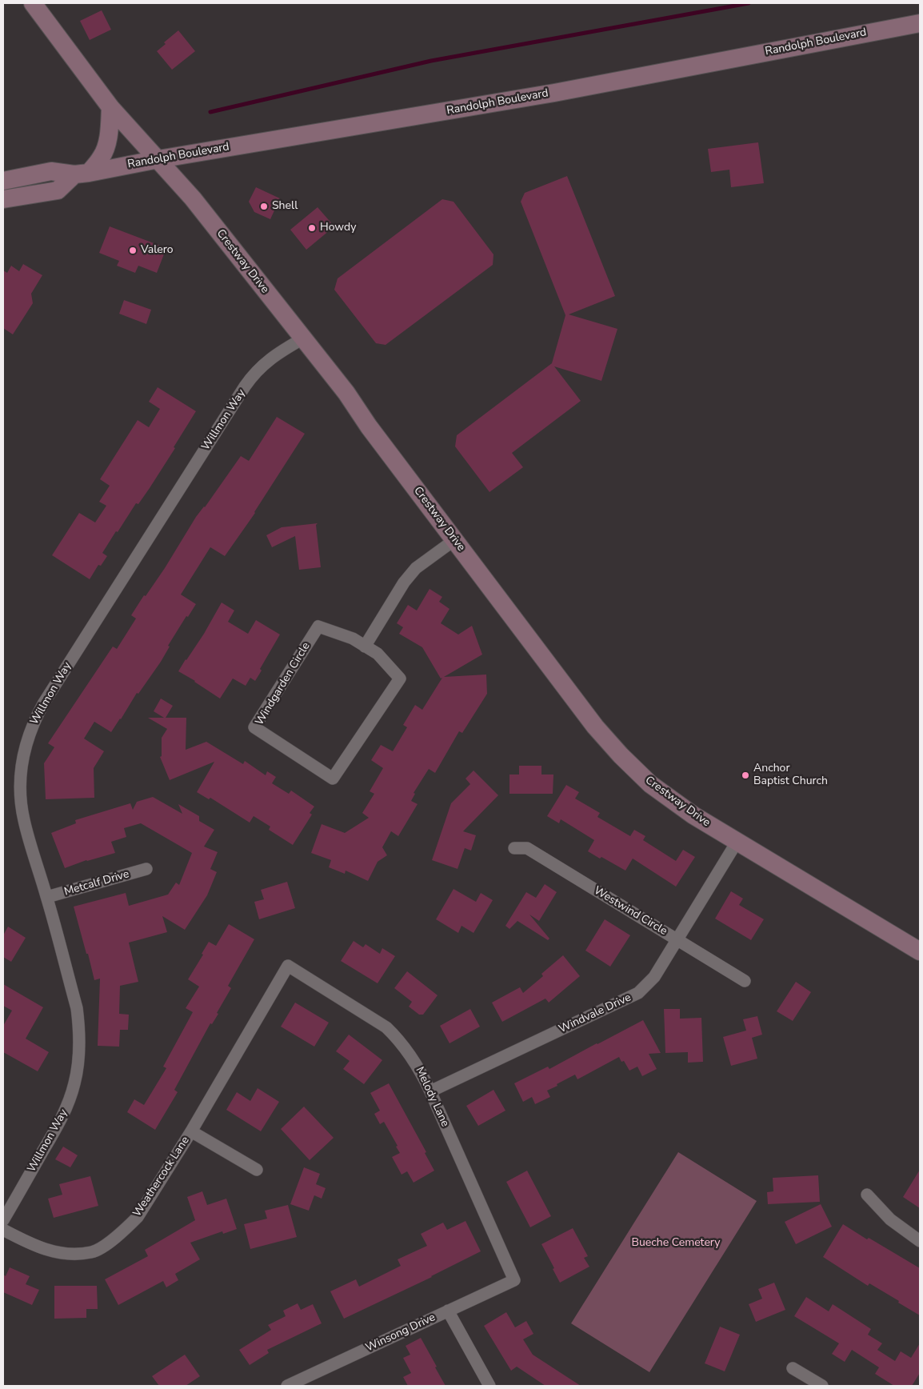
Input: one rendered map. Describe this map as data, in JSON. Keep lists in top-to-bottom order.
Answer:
{
  "streets": {
    "main road": ["Randolph Boulevard", "Crestway Drive"],
    "street": [
      "Willmon Way",
      "Windgarden Circle",
      "Metcalf Drive",
      "Westwind Circle",
      "Windvale Drive",
      "Melody Lane",
      "Weathercock Lane",
      "Winsong Drive"
    ]
  },
  "crossings": [
    ["Randolph Boulevard", "Crestway Drive"],
    ["Crestway Drive", "Willmon Way"],
    ["Crestway Drive", "Windvale Drive"],
    ["Willmon Way", "Metcalf Drive"],
    ["Westwind Circle", "Windvale Drive"],
    ["Windvale Drive", "Melody Lane"],
    ["Melody Lane", "Weathercock Lane"],
    ["Melody Lane", "Winsong Drive"]
  ],
  "parks": ["Bueche Cemetery"],
  "places": [
    "Shell",
    "Howdy",
    "Valero",
    "Anchor Baptist Church"
  ]
}
